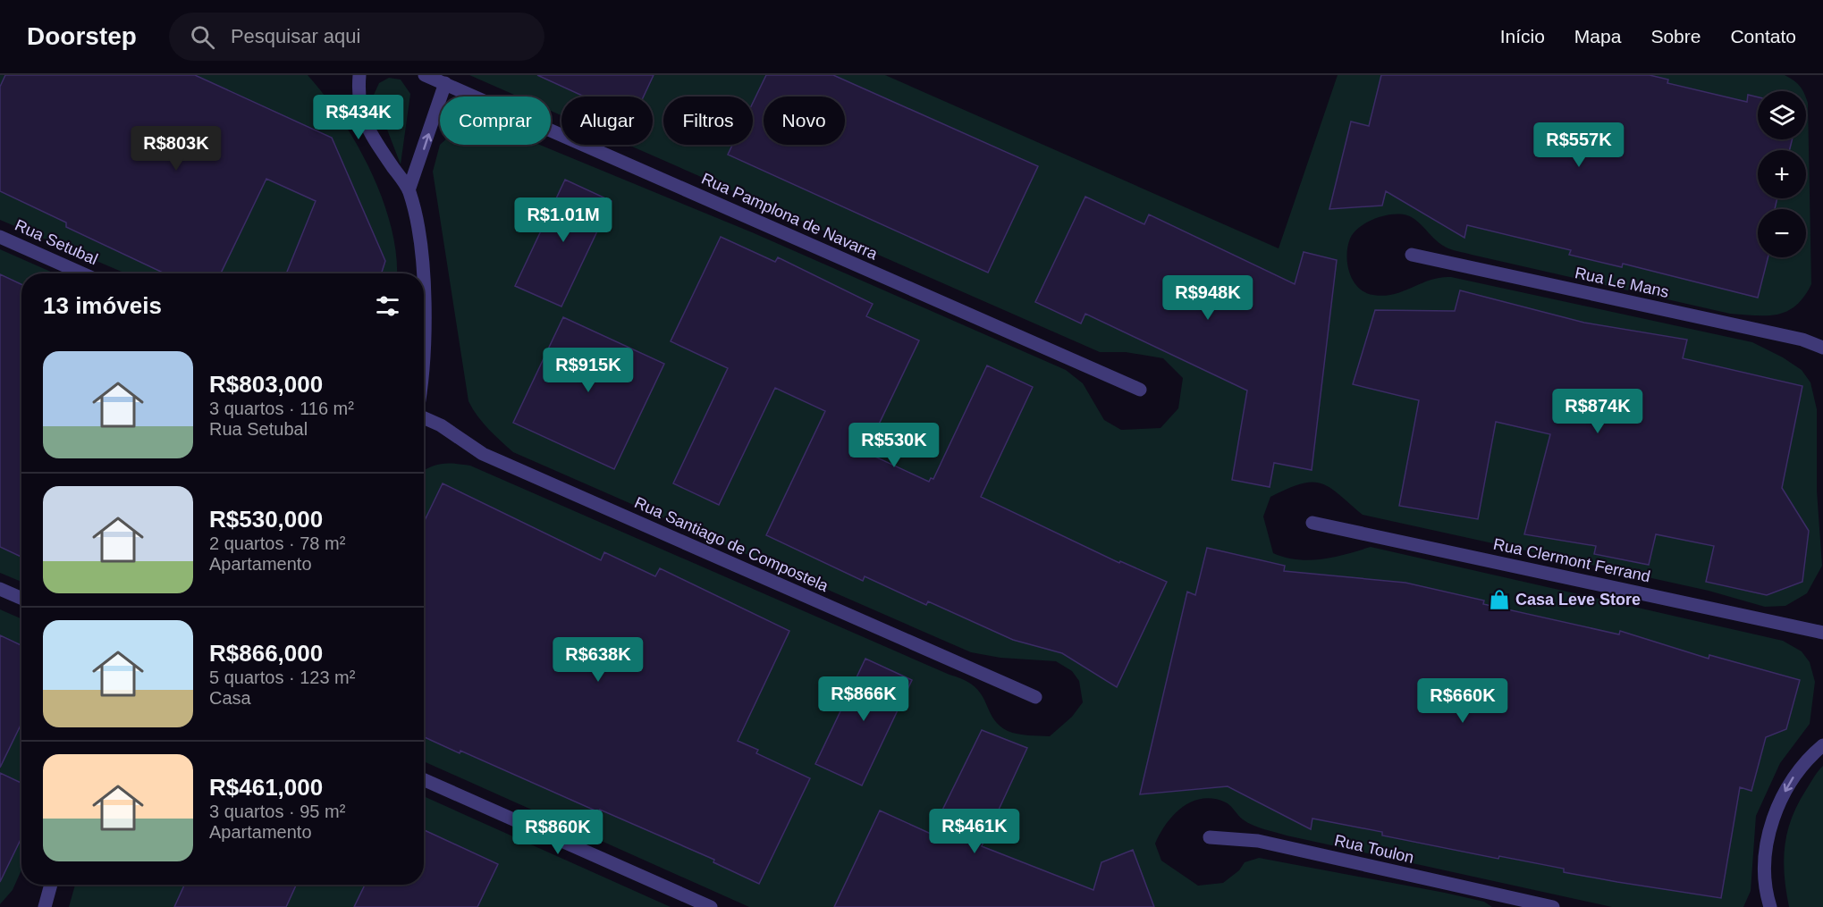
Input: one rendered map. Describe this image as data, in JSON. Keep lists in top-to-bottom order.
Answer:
{
  "streets": {
    "street": [
      "Rua Pamplona de Navarra",
      "Rua Setubal",
      "Rua Le Mans",
      "Rua Santiago de Compostela",
      "Rua Clermont Ferrand",
      "Rua Toulon"
    ]
  },
  "places": {
    "shop": ["Casa Leve Store"]
  },
  "page": {
    "header": "Doorstep",
    "search": "Pesquisar aqui",
    "nav": [
      "Início",
      "Mapa",
      "Sobre",
      "Contato"
    ],
    "map_buttons": ["+", "−"],
    "price": [
      "R$434K",
      "R$557K",
      "R$803K",
      "R$1.01M",
      "R$948K",
      "R$915K",
      "R$874K",
      "R$530K",
      "R$638K",
      "R$866K",
      "R$660K",
      "R$461K",
      "R$860K"
    ],
    "chip": [
      "Comprar",
      "Alugar",
      "Filtros",
      "Novo"
    ],
    "heading": "13 imóveis",
    "list": [
      {
        "name": "R$803,000",
        "note": "3 quartos · 116 m² · Rua Setubal"
      },
      {
        "name": "R$530,000",
        "note": "2 quartos · 78 m² · Apartamento"
      },
      {
        "name": "R$866,000",
        "note": "5 quartos · 123 m² · Casa"
      },
      {
        "name": "R$461,000",
        "note": "3 quartos · 95 m² · Apartamento"
      }
    ]
  }
}
